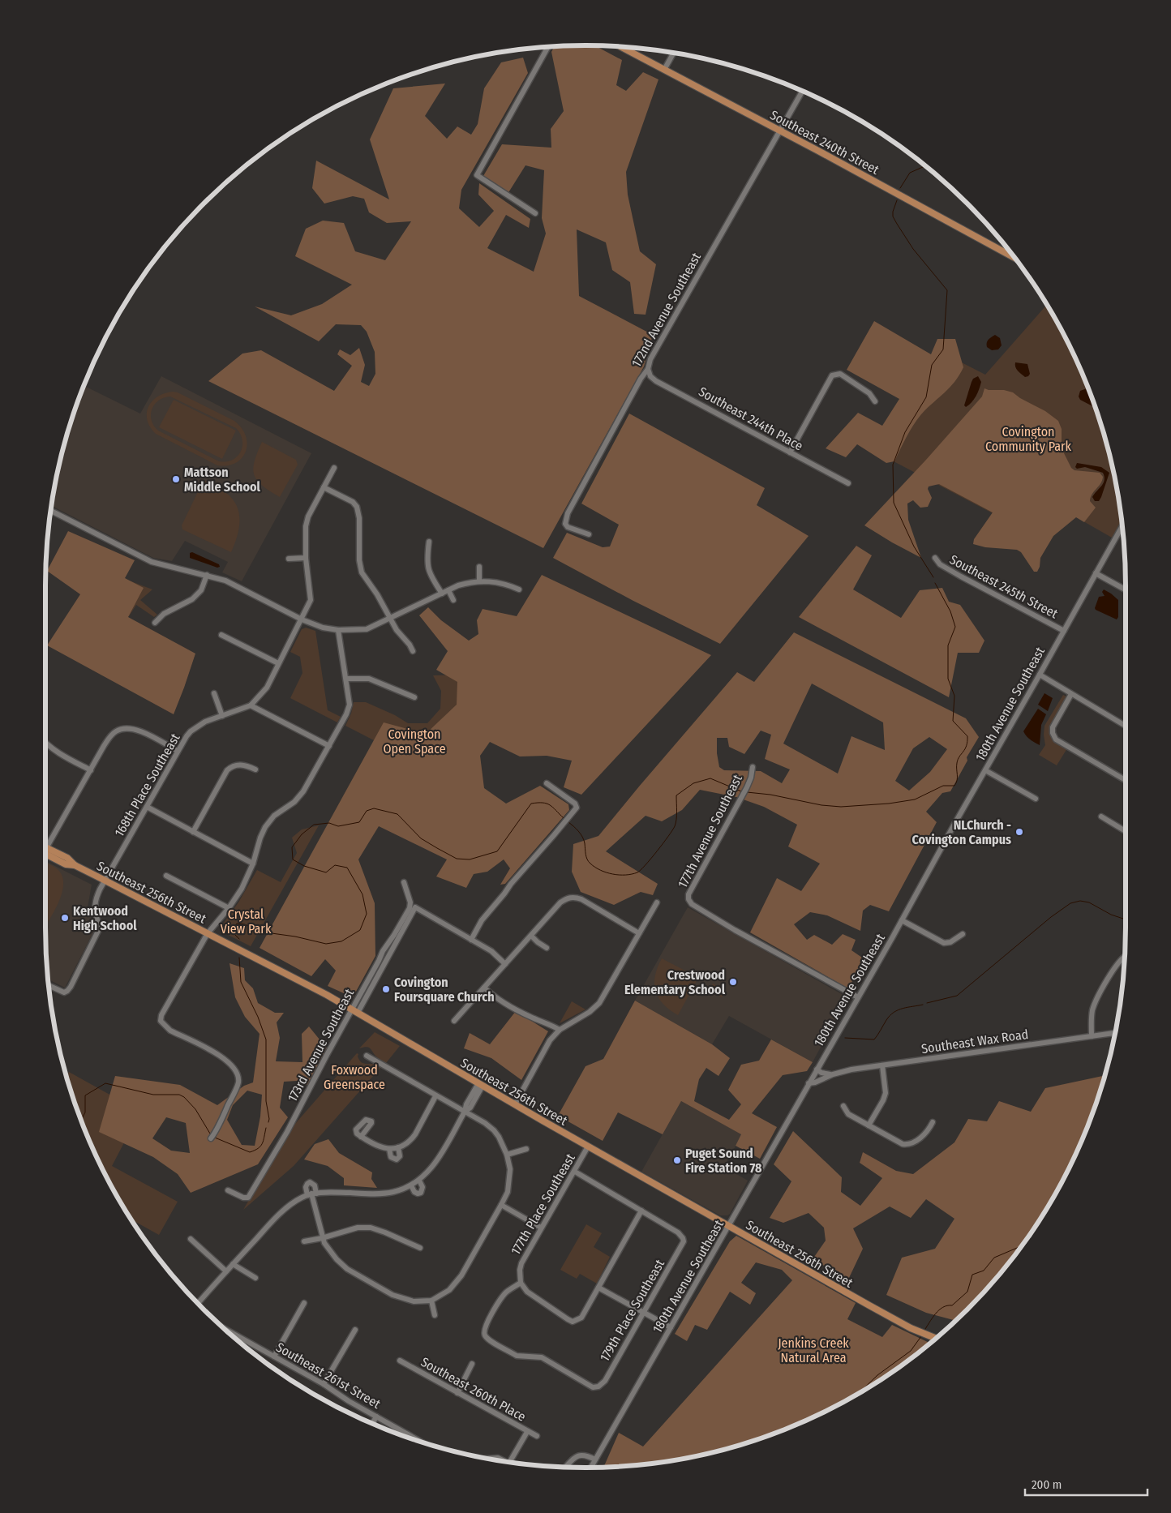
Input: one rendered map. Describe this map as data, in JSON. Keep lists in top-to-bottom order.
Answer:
{
  "streets": {
    "main road": ["Southeast 240th Street", "Southeast 256th Street"],
    "street": [
      "172nd Avenue Southeast",
      "Southeast 244th Place",
      "Southeast 245th Street",
      "180th Avenue Southeast",
      "168th Place Southeast",
      "177th Avenue Southeast",
      "Southeast Wax Road",
      "173rd Avenue Southeast",
      "177th Place Southeast",
      "179th Place Southeast",
      "Southeast 261st Street",
      "Southeast 260th Place"
    ]
  },
  "crossings": [
    ["Southeast 240th Street", "172nd Avenue Southeast"],
    ["172nd Avenue Southeast", "Southeast 244th Place"],
    ["Southeast 245th Street", "180th Avenue Southeast"],
    ["180th Avenue Southeast", "177th Avenue Southeast"],
    ["180th Avenue Southeast", "Southeast 256th Street"],
    ["180th Avenue Southeast", "Southeast Wax Road"],
    ["168th Place Southeast", "Southeast 256th Street"],
    ["Southeast 256th Street", "173rd Avenue Southeast"],
    ["Southeast 256th Street", "177th Place Southeast"],
    ["177th Place Southeast", "179th Place Southeast"]
  ],
  "parks": [
    "Covington Community Park",
    "Covington Open Space",
    "Crystal View Park",
    "Foxwood Greenspace",
    "Jenkins Creek Natural Area"
  ],
  "places": [
    "Mattson Middle School",
    "NLChurch - Covington Campus",
    "Kentwood High School",
    "Crestwood Elementary School",
    "Covington Foursquare Church",
    "Puget Sound Fire Station 78"
  ],
  "scale_bar": "200 m"
}
